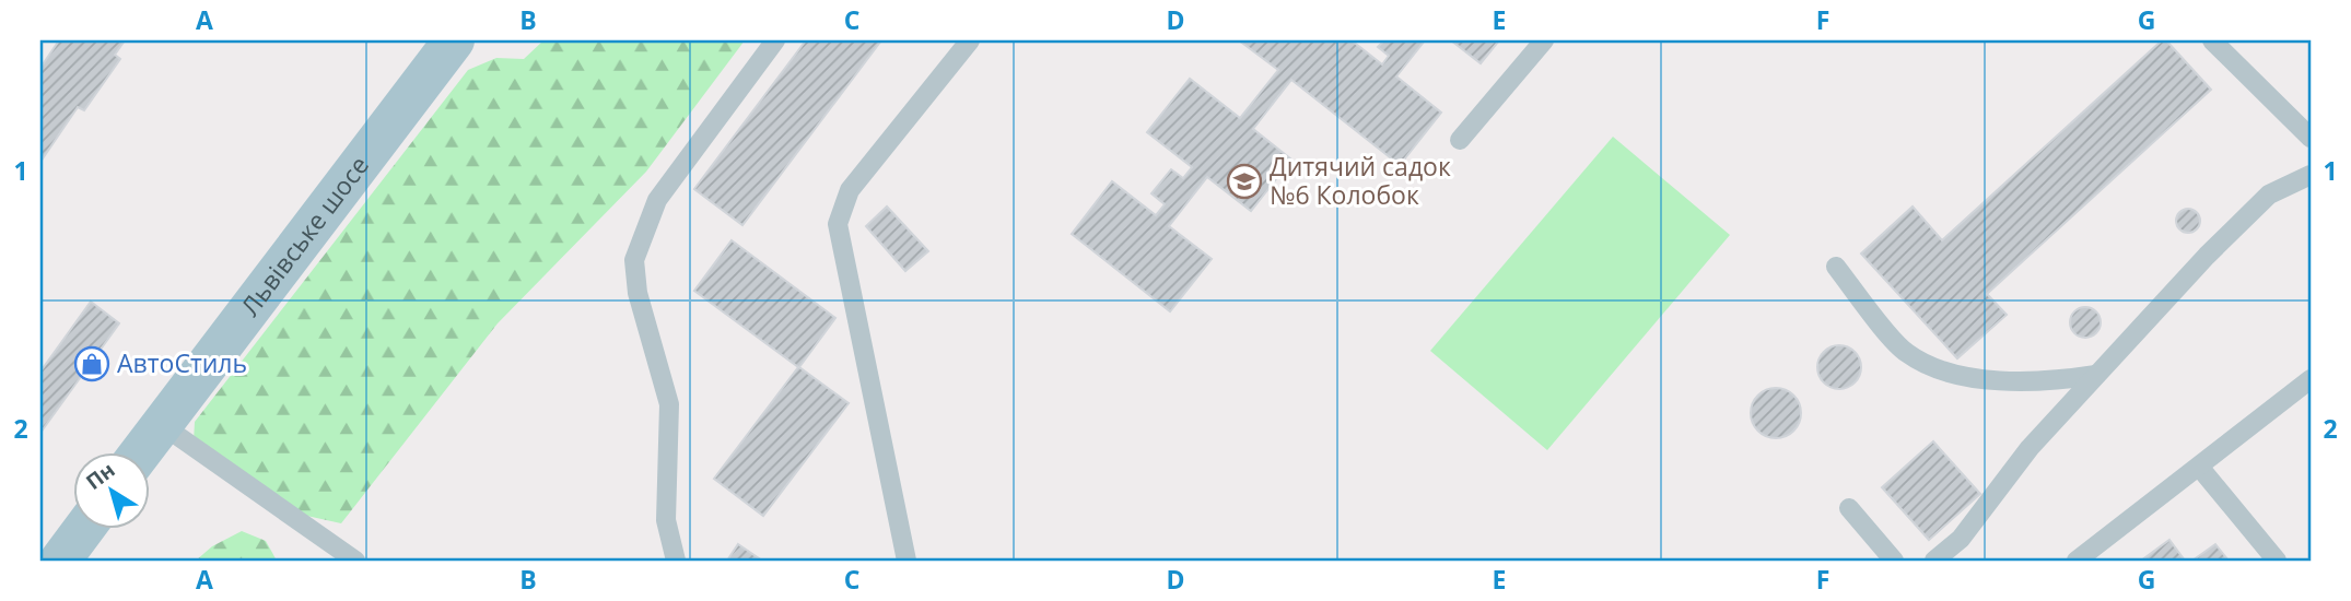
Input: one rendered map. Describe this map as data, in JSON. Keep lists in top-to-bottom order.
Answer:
{
  "streets": {
    "main road": ["Львівське шосе"]
  },
  "places": {
    "school or university": ["Дитячий садок №6 Колобок"],
    "shop": ["АвтоСтиль"]
  },
  "north": "top left",
  "grid": {
    "columns": [
      "A",
      "B",
      "C",
      "D",
      "E",
      "F",
      "G"
    ],
    "rows": ["1", "2"]
  }
}
